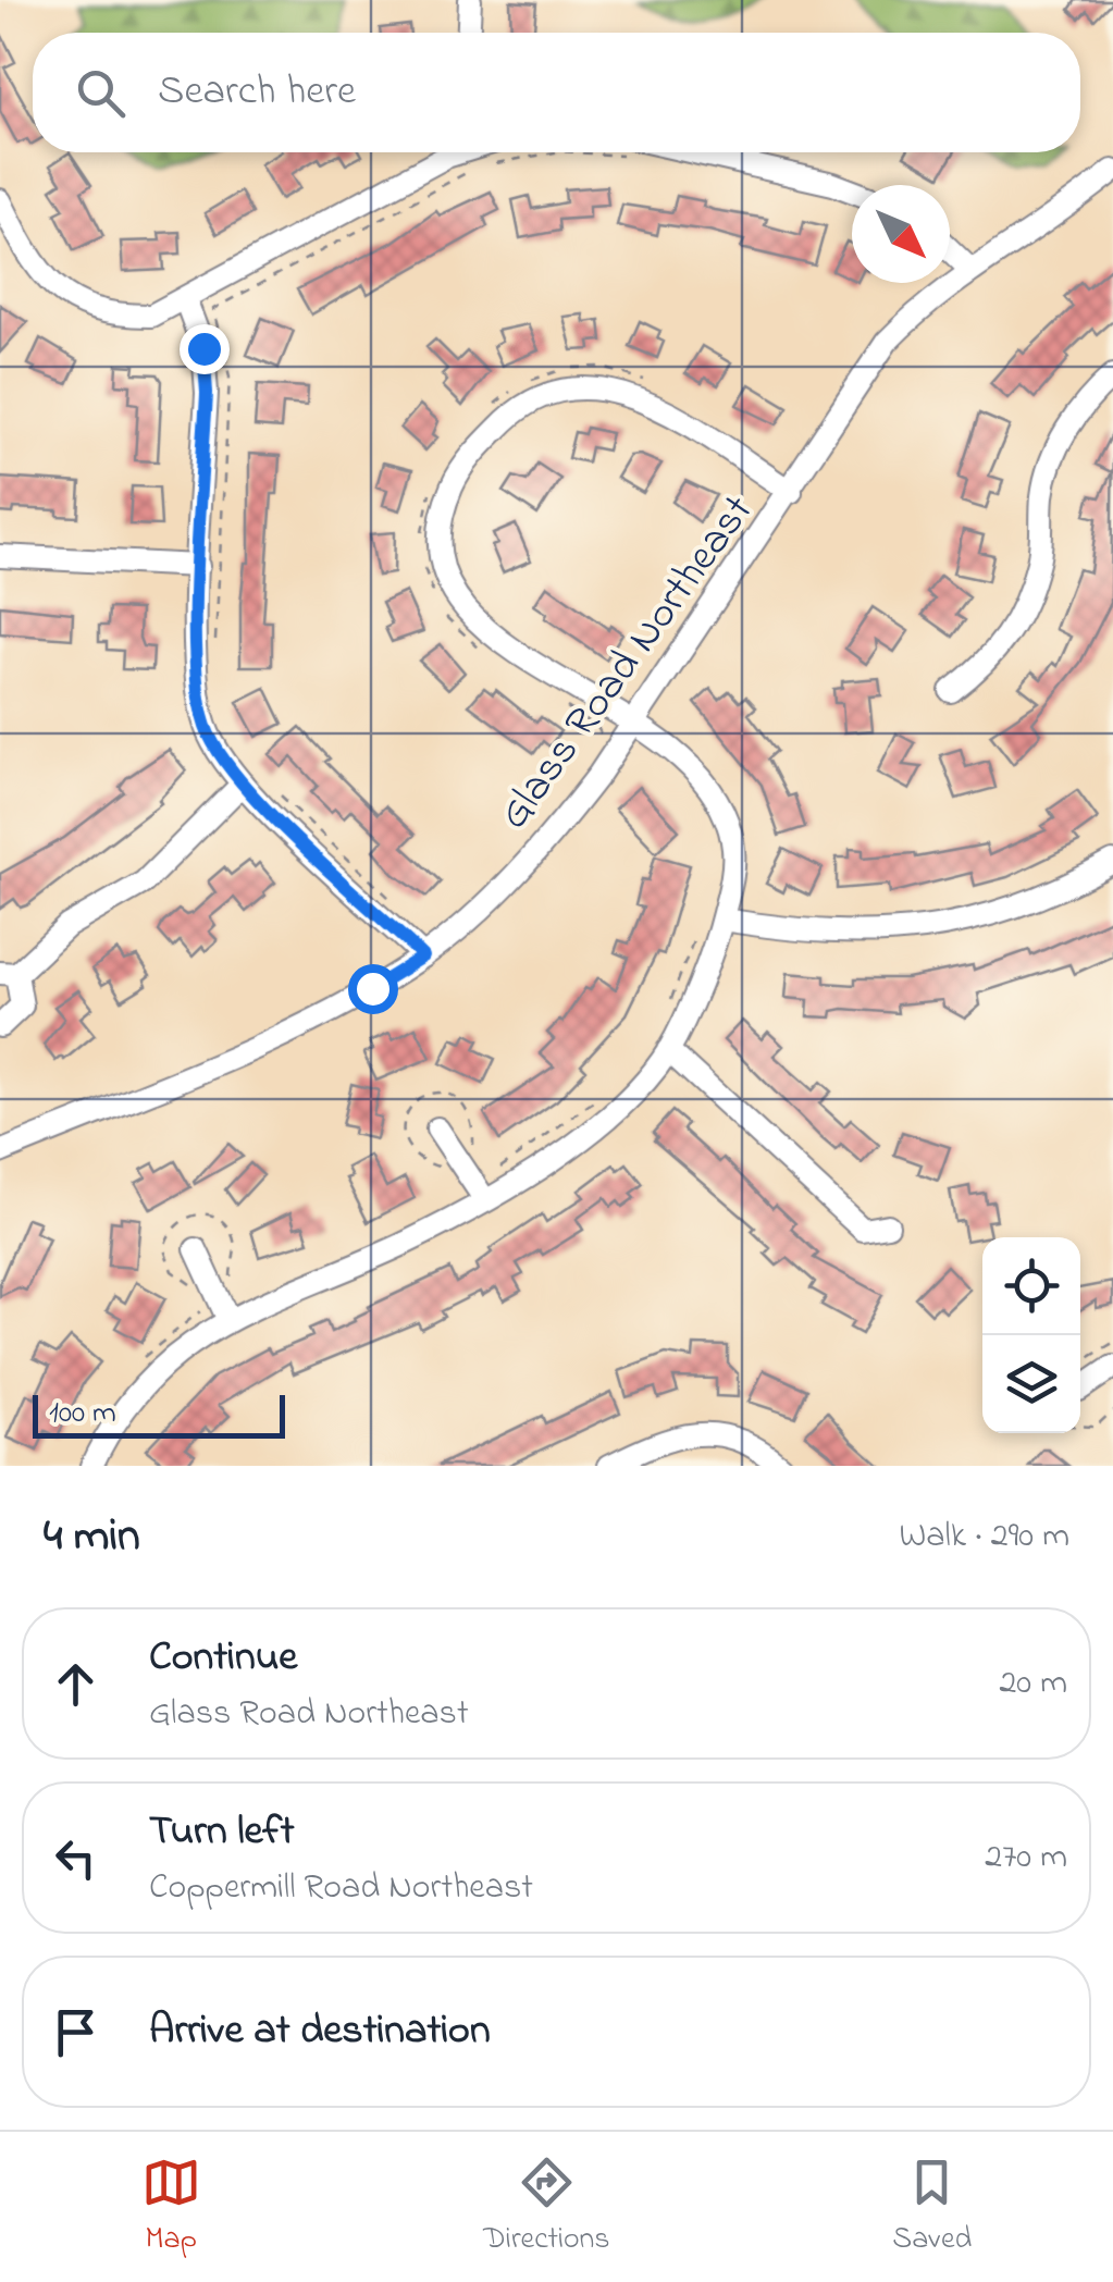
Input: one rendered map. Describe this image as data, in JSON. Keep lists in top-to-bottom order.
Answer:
{
  "streets": {
    "street": ["Glass Road Northeast"]
  },
  "scale_bar": "100 m",
  "north": "bottom right",
  "page": {
    "search": "Search here",
    "scale": "100 m",
    "heading": ["4 min", "Walk · 290 m"],
    "list": [
      ["Continue", "Glass Road Northeast", "20 m"],
      ["Turn left", "Coppermill Road Northeast", "270 m"],
      "Arrive at destination"
    ],
    "nav": ["Map", "Directions", "Saved"]
  }
}
